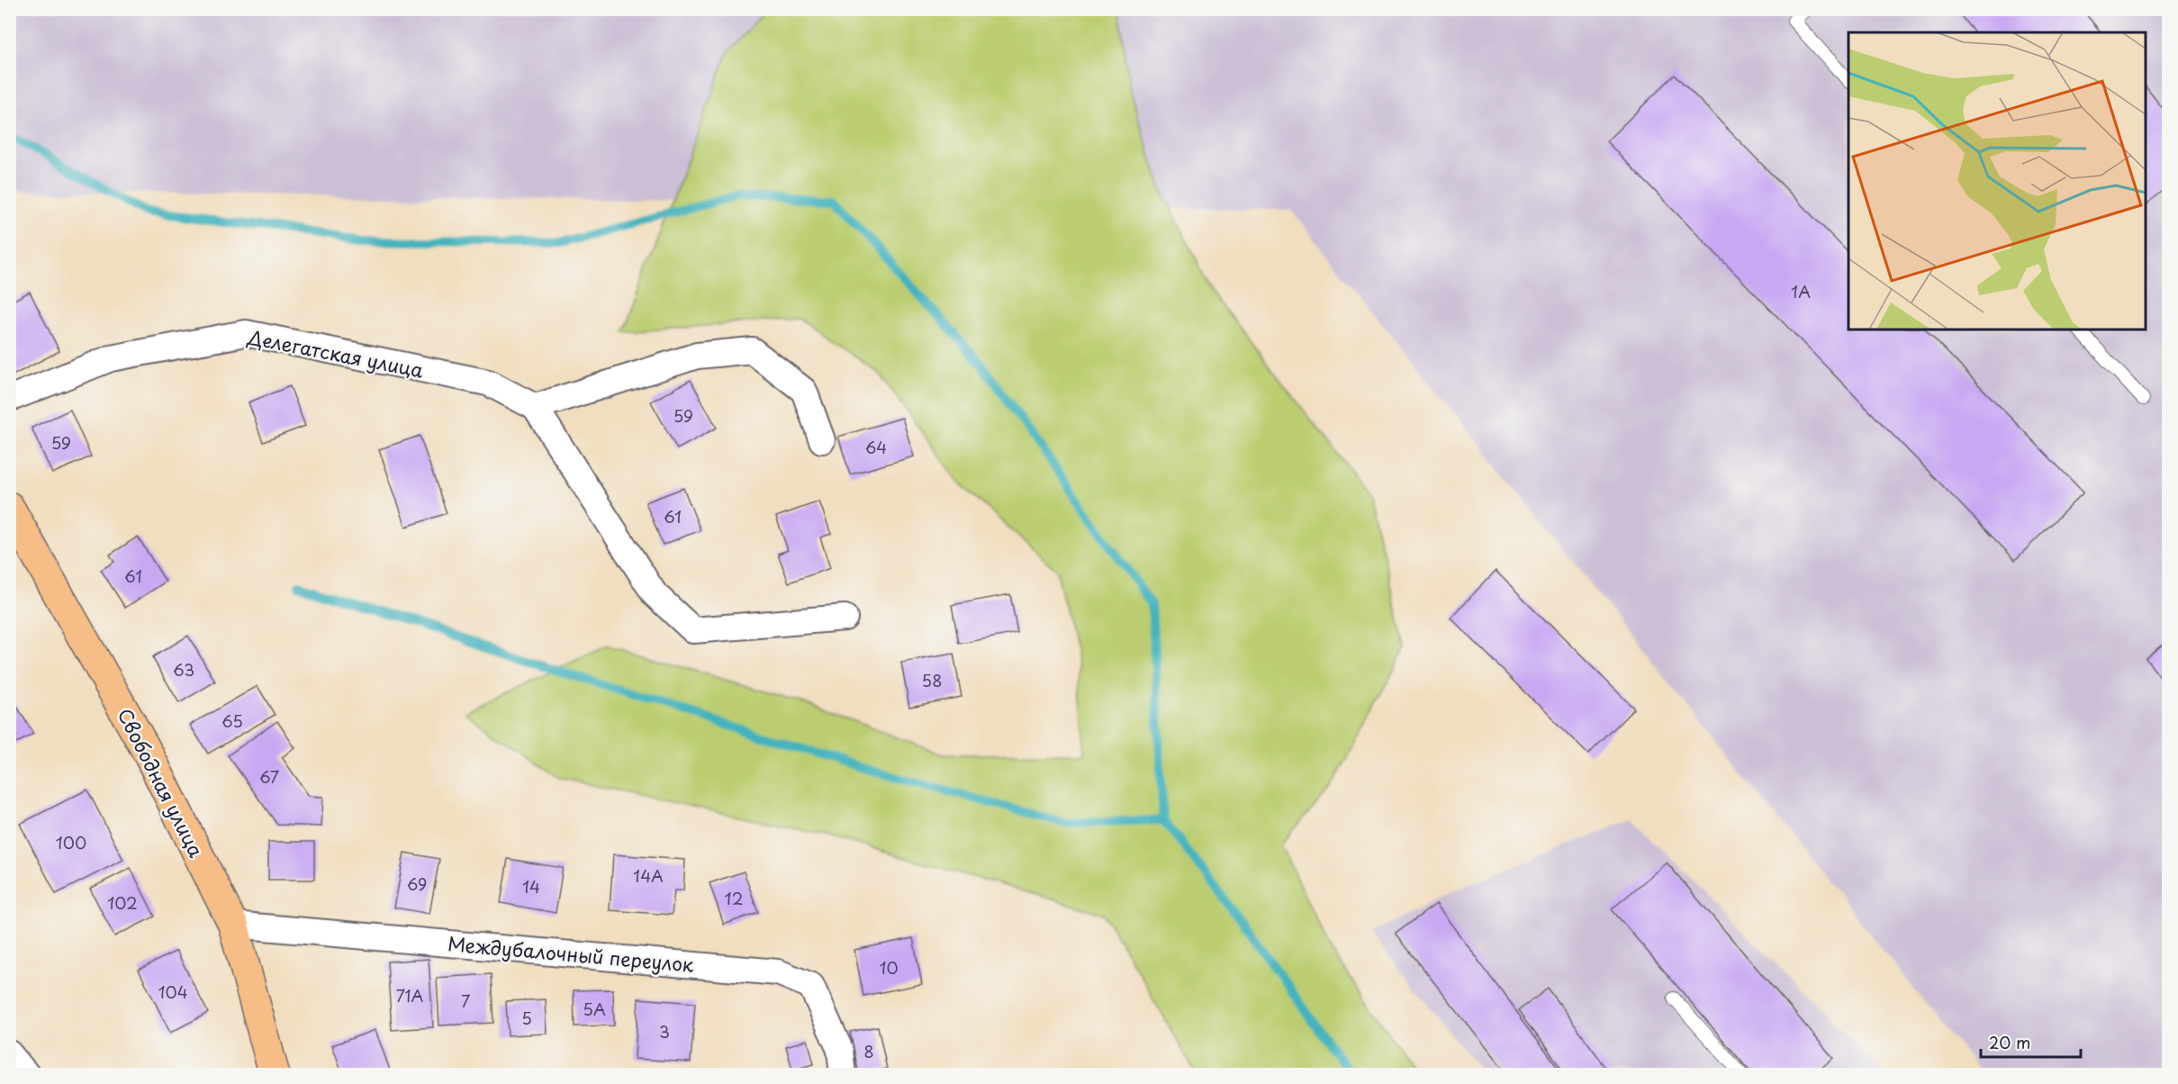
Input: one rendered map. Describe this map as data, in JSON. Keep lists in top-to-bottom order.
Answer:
{
  "streets": {
    "main road": ["Свободная улица"],
    "street": ["Делегатская улица", "Междубалочный переулок"]
  },
  "crossings": [
    ["Свободная улица", "Междубалочный переулок"]
  ],
  "house_numbers": [
    "1А",
    "59",
    "59",
    "64",
    "61",
    "61",
    "63",
    "58",
    "65",
    "67",
    "100",
    "14А",
    "69",
    "14",
    "12",
    "102",
    "10",
    "104",
    "71А",
    "7",
    "5А",
    "5",
    "3",
    "8"
  ],
  "scale_bar": "20 m"
}
